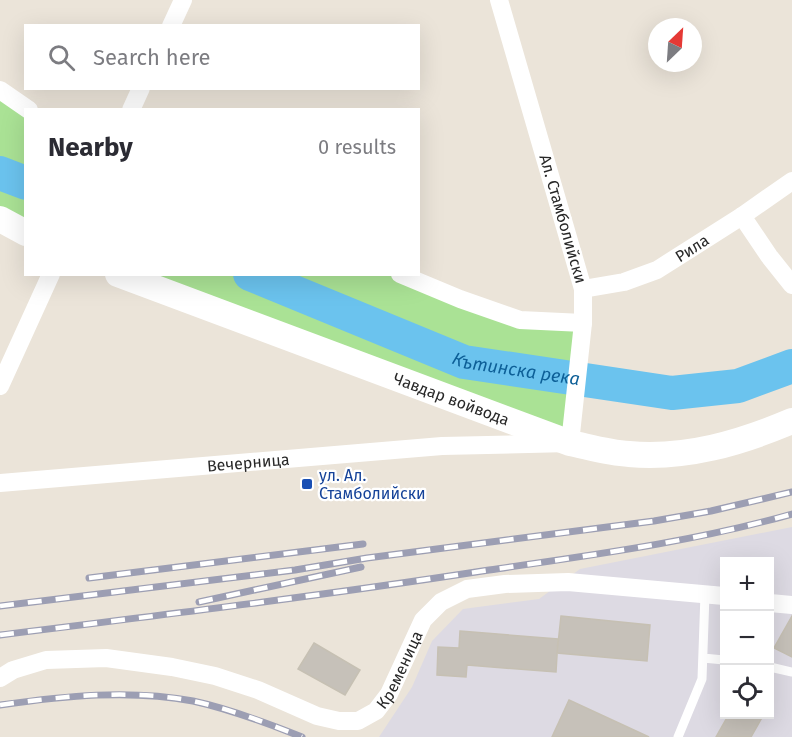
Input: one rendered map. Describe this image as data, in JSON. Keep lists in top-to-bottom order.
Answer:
{
  "streets": {
    "street": [
      "Ал. Стамболийски",
      "Рила",
      "Чавдар войвода",
      "Вечерница",
      "Кременица"
    ]
  },
  "crossings": [
    ["Ал. Стамболийски", "Рила"],
    ["Ал. Стамболийски", "Чавдар войвода"],
    ["Ал. Стамболийски", "Вечерница"],
    ["Чавдар войвода", "Вечерница"]
  ],
  "water": ["Кътинска река"],
  "places": {
    "transit": ["ул. Ал. Стамболийски"]
  },
  "north": "top right",
  "page": {
    "search": "Search here",
    "heading": ["Nearby", "0 results"],
    "map_buttons": ["+", "−"]
  }
}
